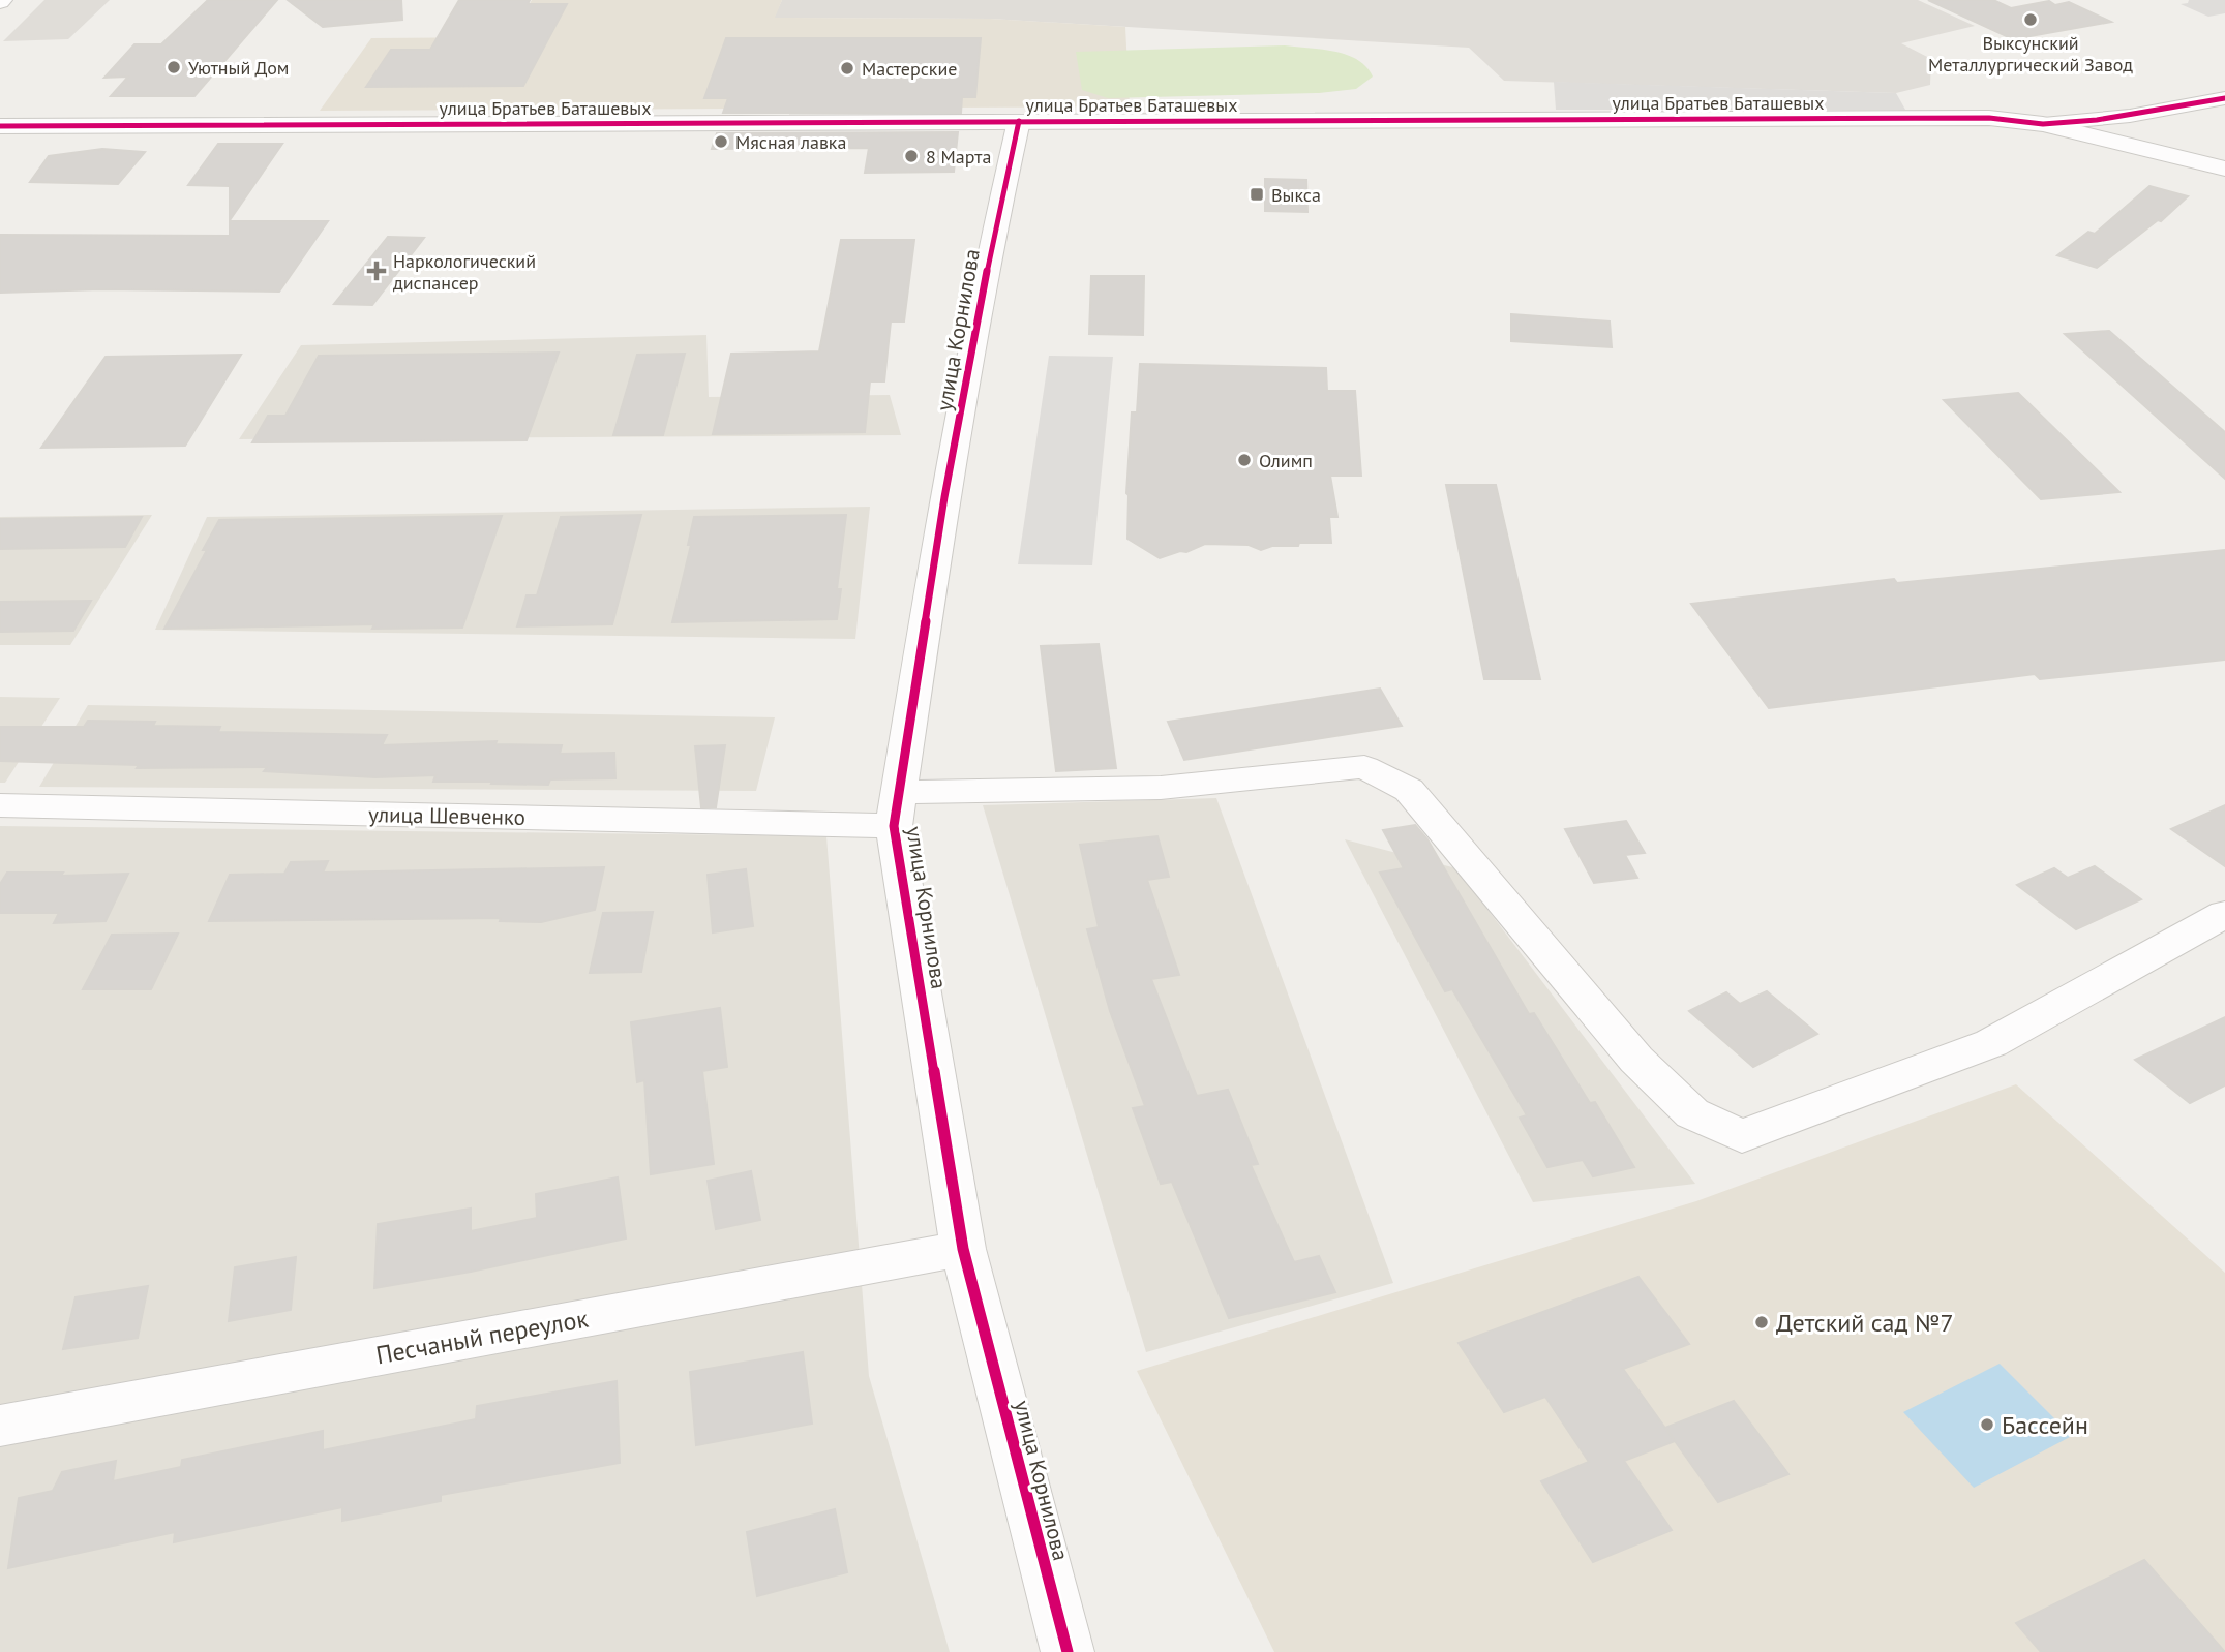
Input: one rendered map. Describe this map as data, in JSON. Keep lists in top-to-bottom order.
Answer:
{
  "streets": {
    "street": [
      "улица Братьев Баташевых",
      "улица Корнилова",
      "улица Шевченко",
      "Песчаный переулок"
    ]
  },
  "crossings": [
    ["улица Братьев Баташевых", "улица Корнилова"],
    ["улица Корнилова", "улица Шевченко"],
    ["улица Корнилова", "Песчаный переулок"]
  ],
  "places": {
    "other": [
      "Выксунский Металлургический Завод",
      "Уютный Дом",
      "Мастерские",
      "Мясная лавка",
      "8 Марта",
      "Олимп",
      "Детский сад №7",
      "Бассейн"
    ],
    "transit": ["Выкса"],
    "health": ["Наркологический диспансер"]
  }
}
